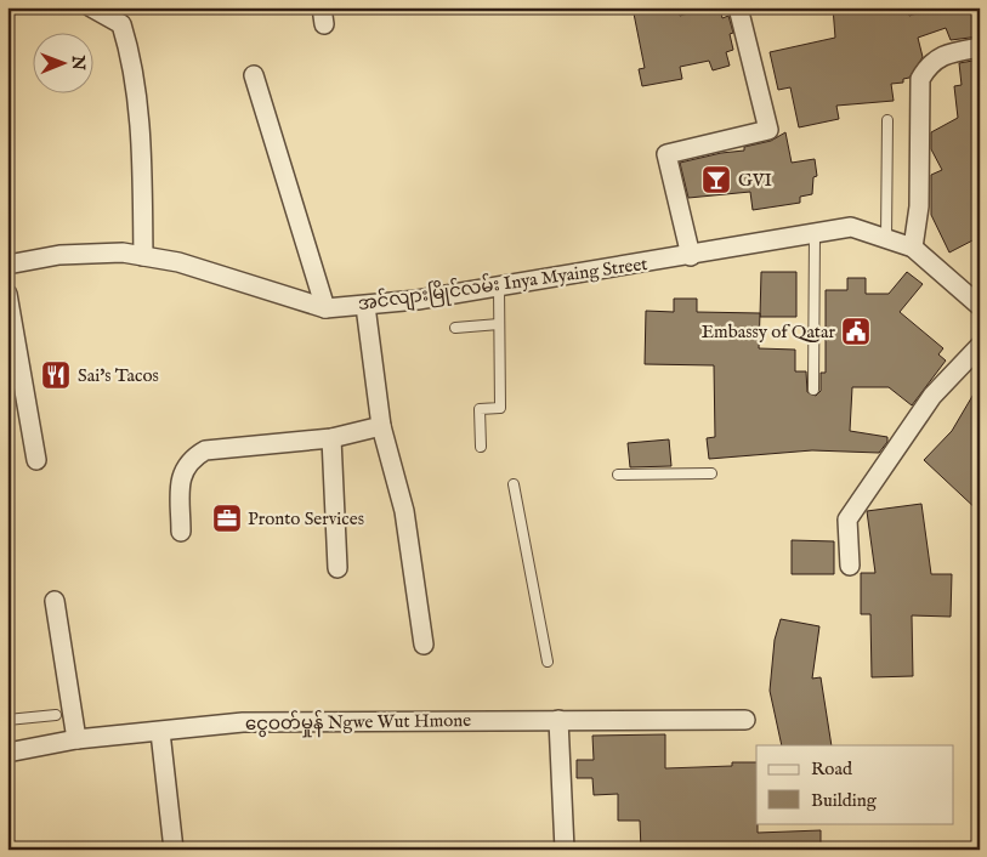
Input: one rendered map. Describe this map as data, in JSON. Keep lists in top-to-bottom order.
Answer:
{
  "streets": {
    "street": ["အင်လျားမြိုင်လမ်း Inya Myaing Street", "ငွေဝတ်မှုန် Ngwe Wut Hmone"]
  },
  "places": {
    "bar": ["GVI"],
    "public building": ["Embassy of Qatar"],
    "restaurant": ["Sai's Tacos"],
    "office": ["Pronto Services"]
  },
  "legend": ["Road", "Building"],
  "north": "right"
}
